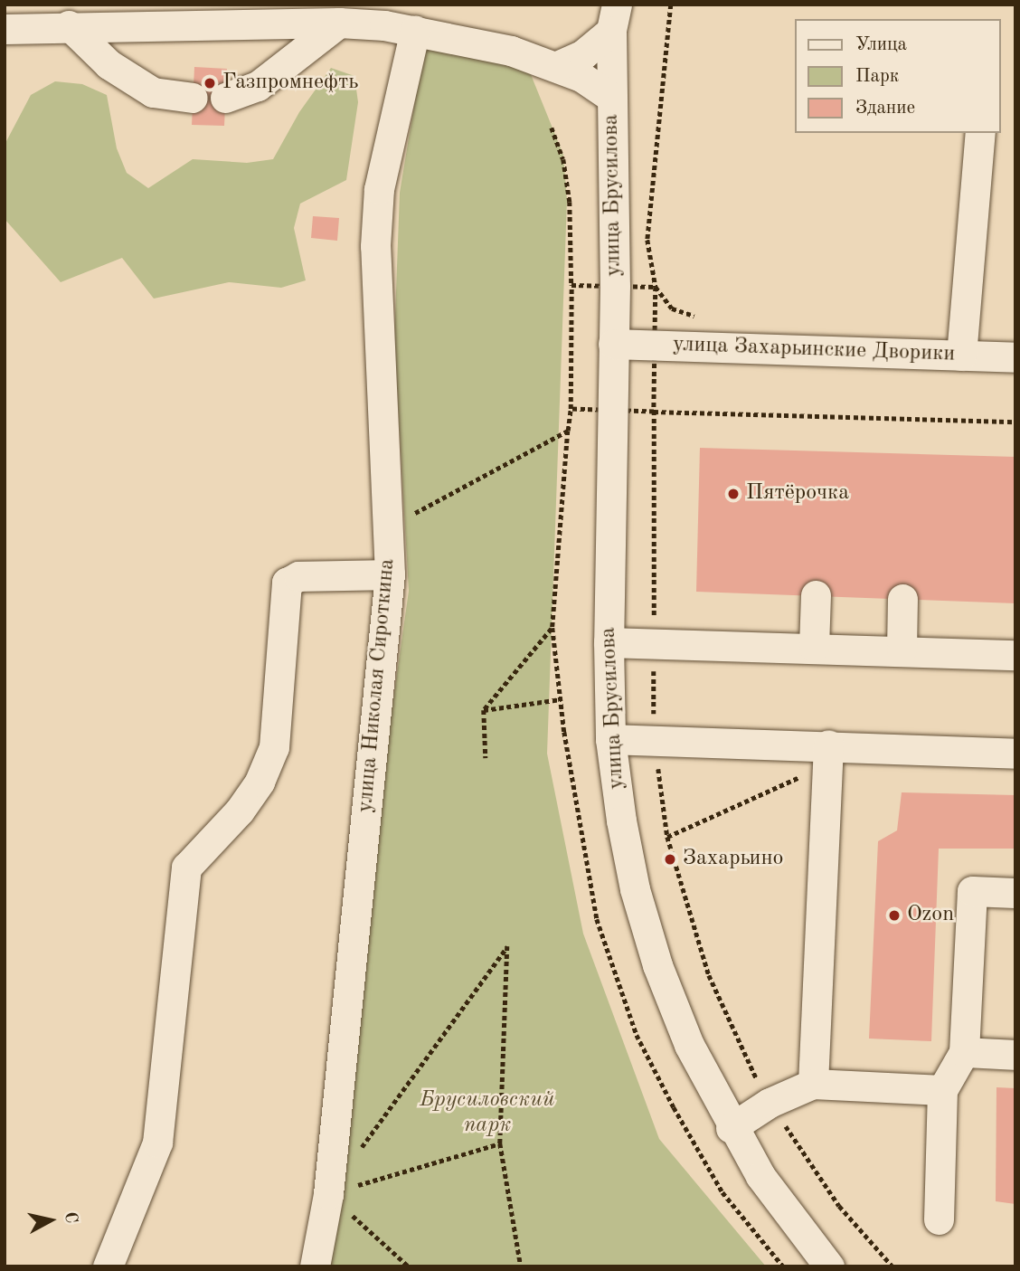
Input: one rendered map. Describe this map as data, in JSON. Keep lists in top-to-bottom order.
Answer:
{
  "streets": {
    "street": ["улица Брусилова", "улица Захарьинские Дворики", "улица Николая Сироткина"]
  },
  "crossings": [
    ["улица Брусилова", "улица Захарьинские Дворики"]
  ],
  "parks": ["Брусиловский парк"],
  "places": [
    "Газпромнефть",
    "Пятёрочка",
    "Захарьино",
    "Ozon"
  ],
  "legend": ["Улица", "Парк", "Здание"],
  "north": "right"
}
